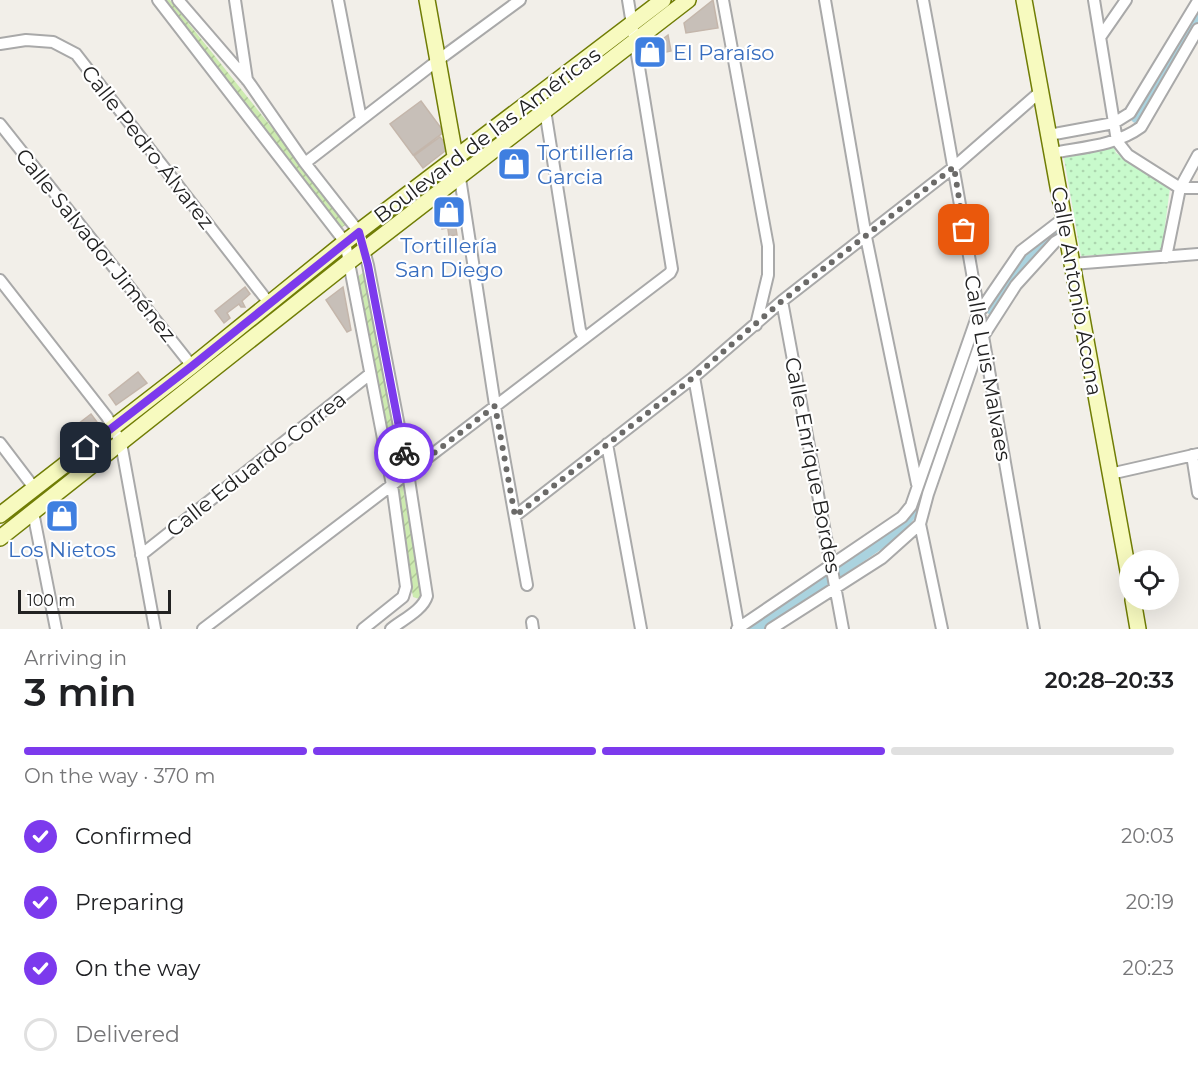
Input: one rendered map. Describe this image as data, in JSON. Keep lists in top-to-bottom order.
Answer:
{
  "streets": {
    "main road": ["Boulevard de las Américas", "Calle Antonio Acona"],
    "street": [
      "Calle Pedro Álvarez",
      "Calle Salvador Jiménez",
      "Calle Luis Malvaes",
      "Calle Eduardo Correa",
      "Calle Enrique Bordes"
    ]
  },
  "crossings": [
    ["Boulevard de las Américas", "Calle Pedro Álvarez"],
    ["Boulevard de las Américas", "Calle Salvador Jiménez"]
  ],
  "places": {
    "shop": [
      "El Paraíso",
      "Tortillería Garcia",
      "Tortillería San Diego",
      "Los Nietos"
    ]
  },
  "scale_bar": "100 m",
  "page": {
    "scale": "100 m",
    "heading": ["3 min", "Arriving in", "20:28–20:33"],
    "bar": "On the way · 370 m",
    "list": [
      ["Confirmed", "20:03"],
      ["Preparing", "20:19"],
      ["On the way", "20:23"],
      "Delivered"
    ]
  }
}
